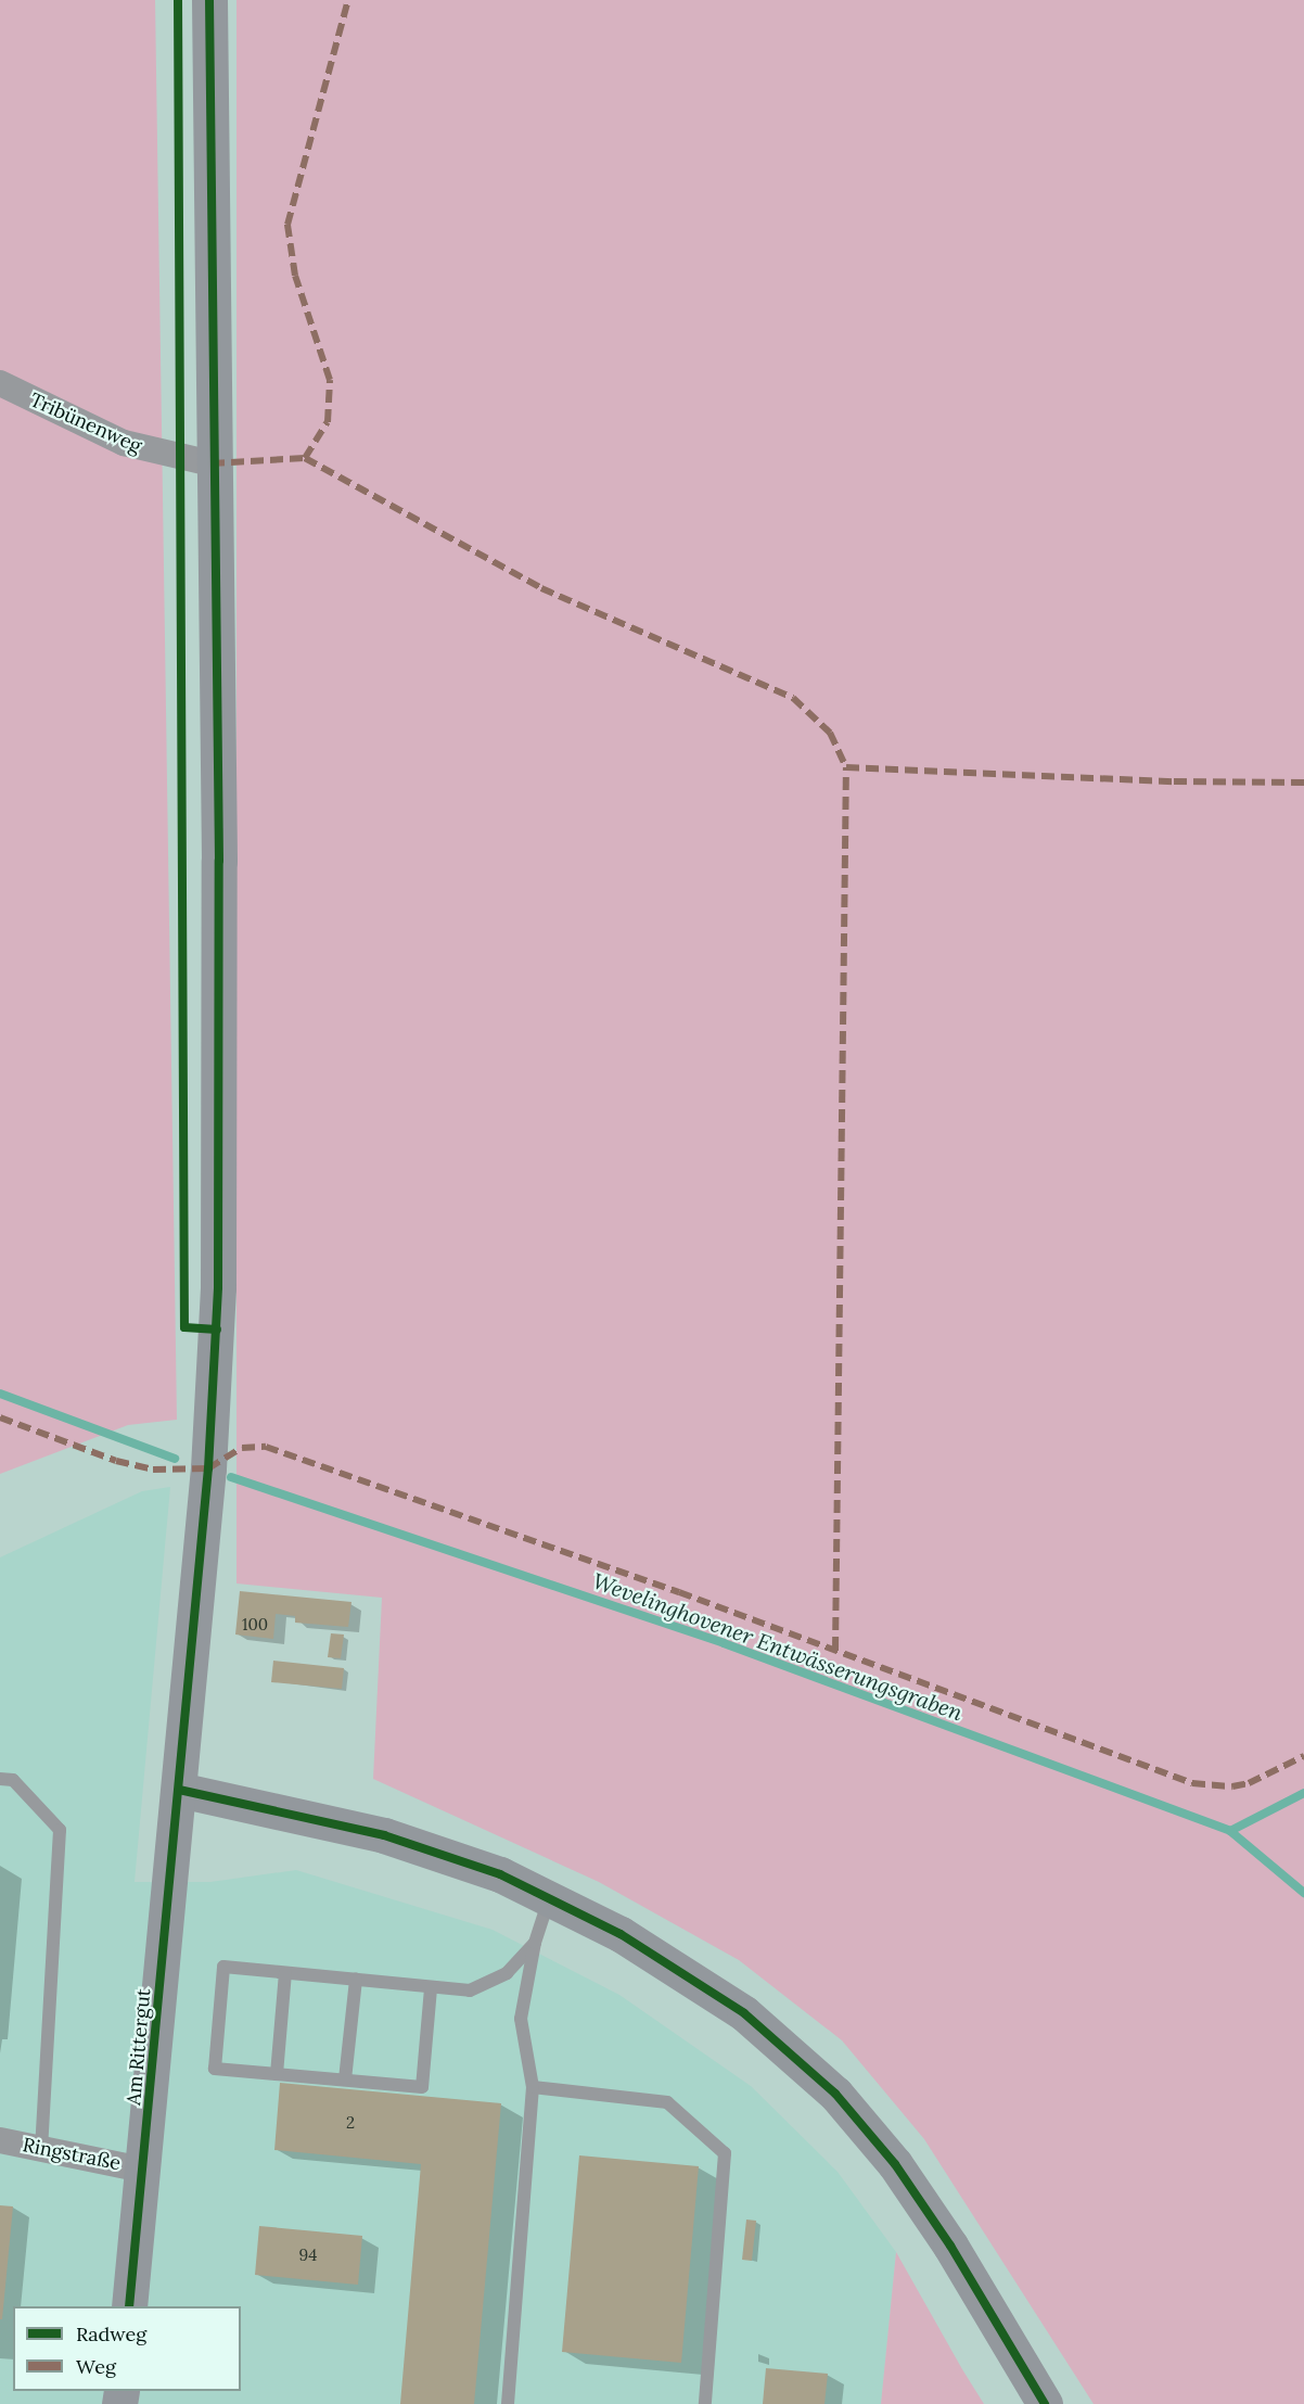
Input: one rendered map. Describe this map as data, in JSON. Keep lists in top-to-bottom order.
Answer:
{
  "streets": {
    "street": ["Tribünenweg", "Am Rittergut", "Ringstraße"]
  },
  "crossings": [
    ["Tribünenweg", "Am Rittergut"],
    ["Am Rittergut", "Ringstraße"]
  ],
  "water": ["Wevelinghovener Entwässerungsgraben"],
  "house_numbers": ["100", "2", "94"],
  "legend": ["Radweg", "Weg"]
}
